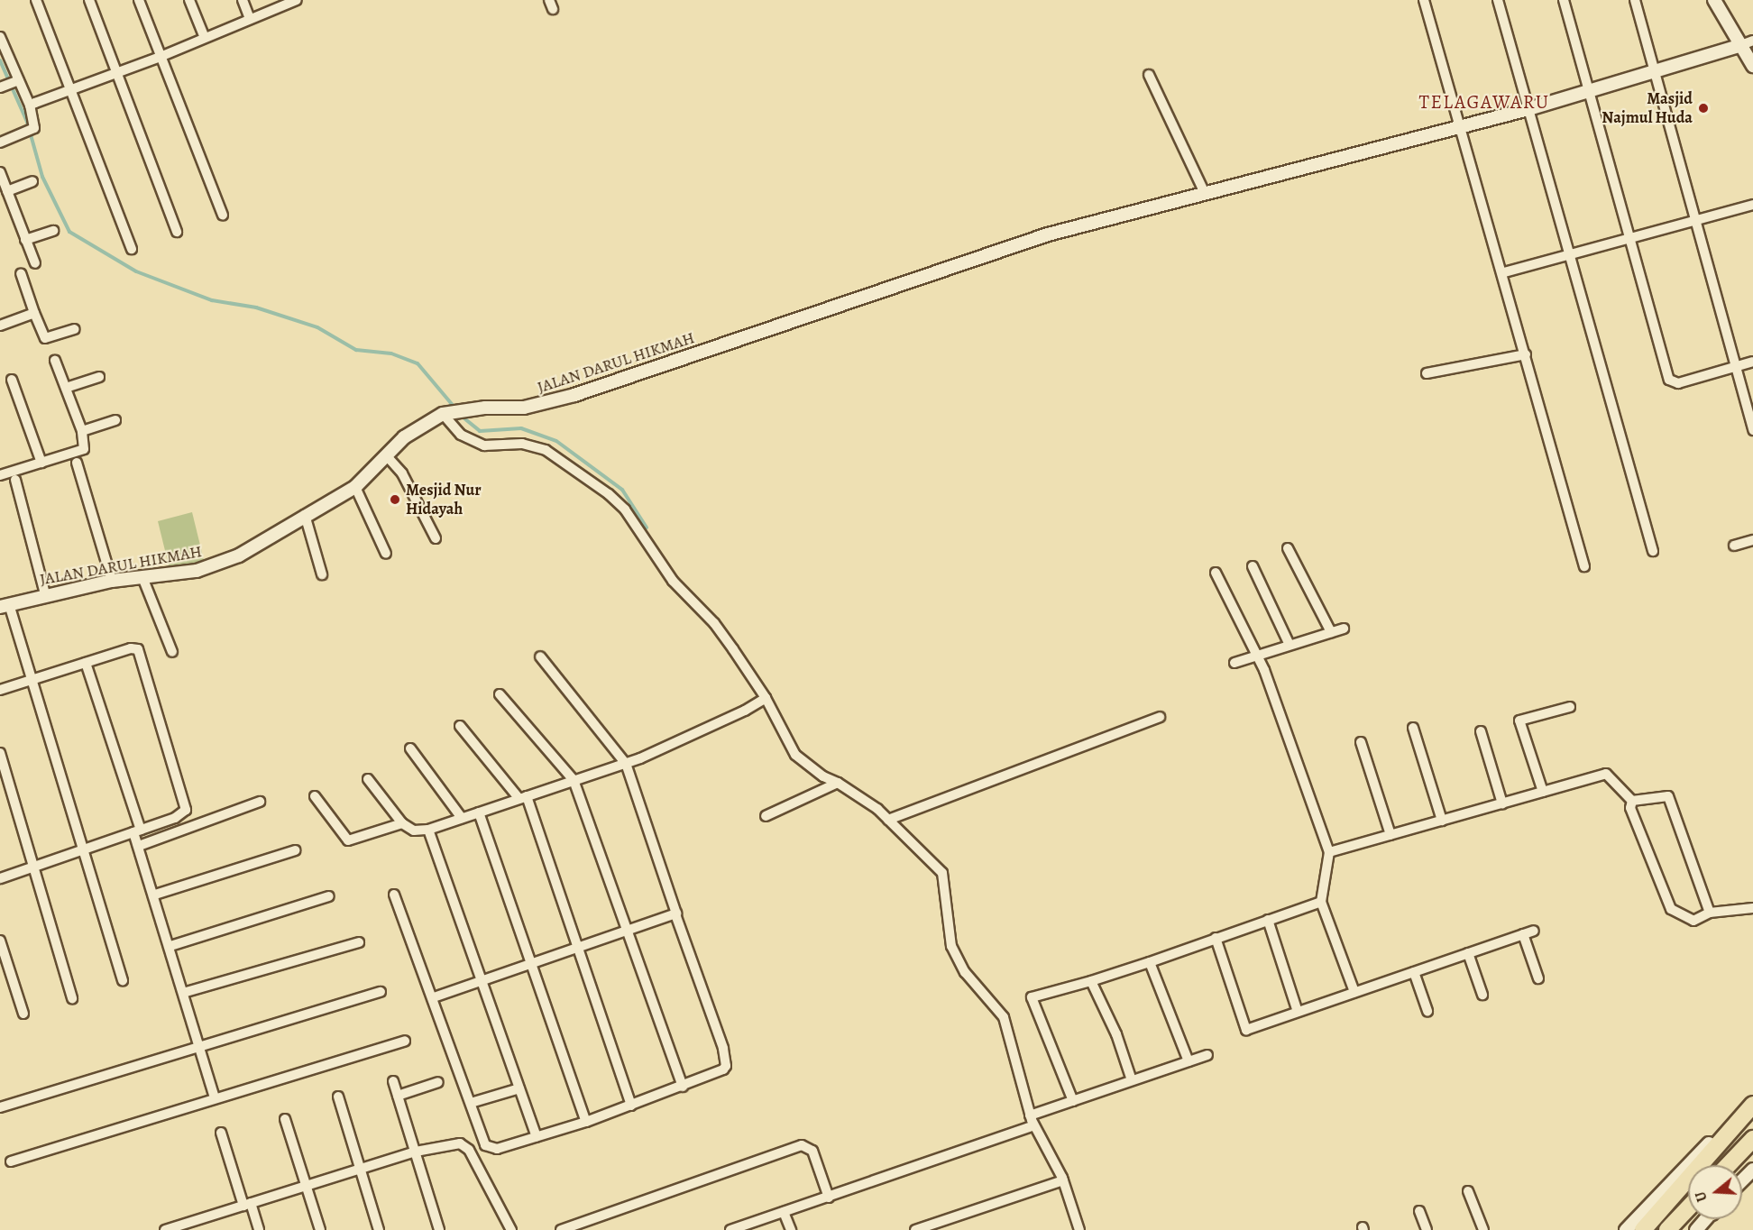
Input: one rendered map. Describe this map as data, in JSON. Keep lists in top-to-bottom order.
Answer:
{
  "streets": {
    "street": ["JALAN DARUL HIKMAH"]
  },
  "districts": ["TELAGAWARU"],
  "places": ["Masjid Najmul Huda", "Mesjid Nur Hidayah"],
  "north": "left"
}
